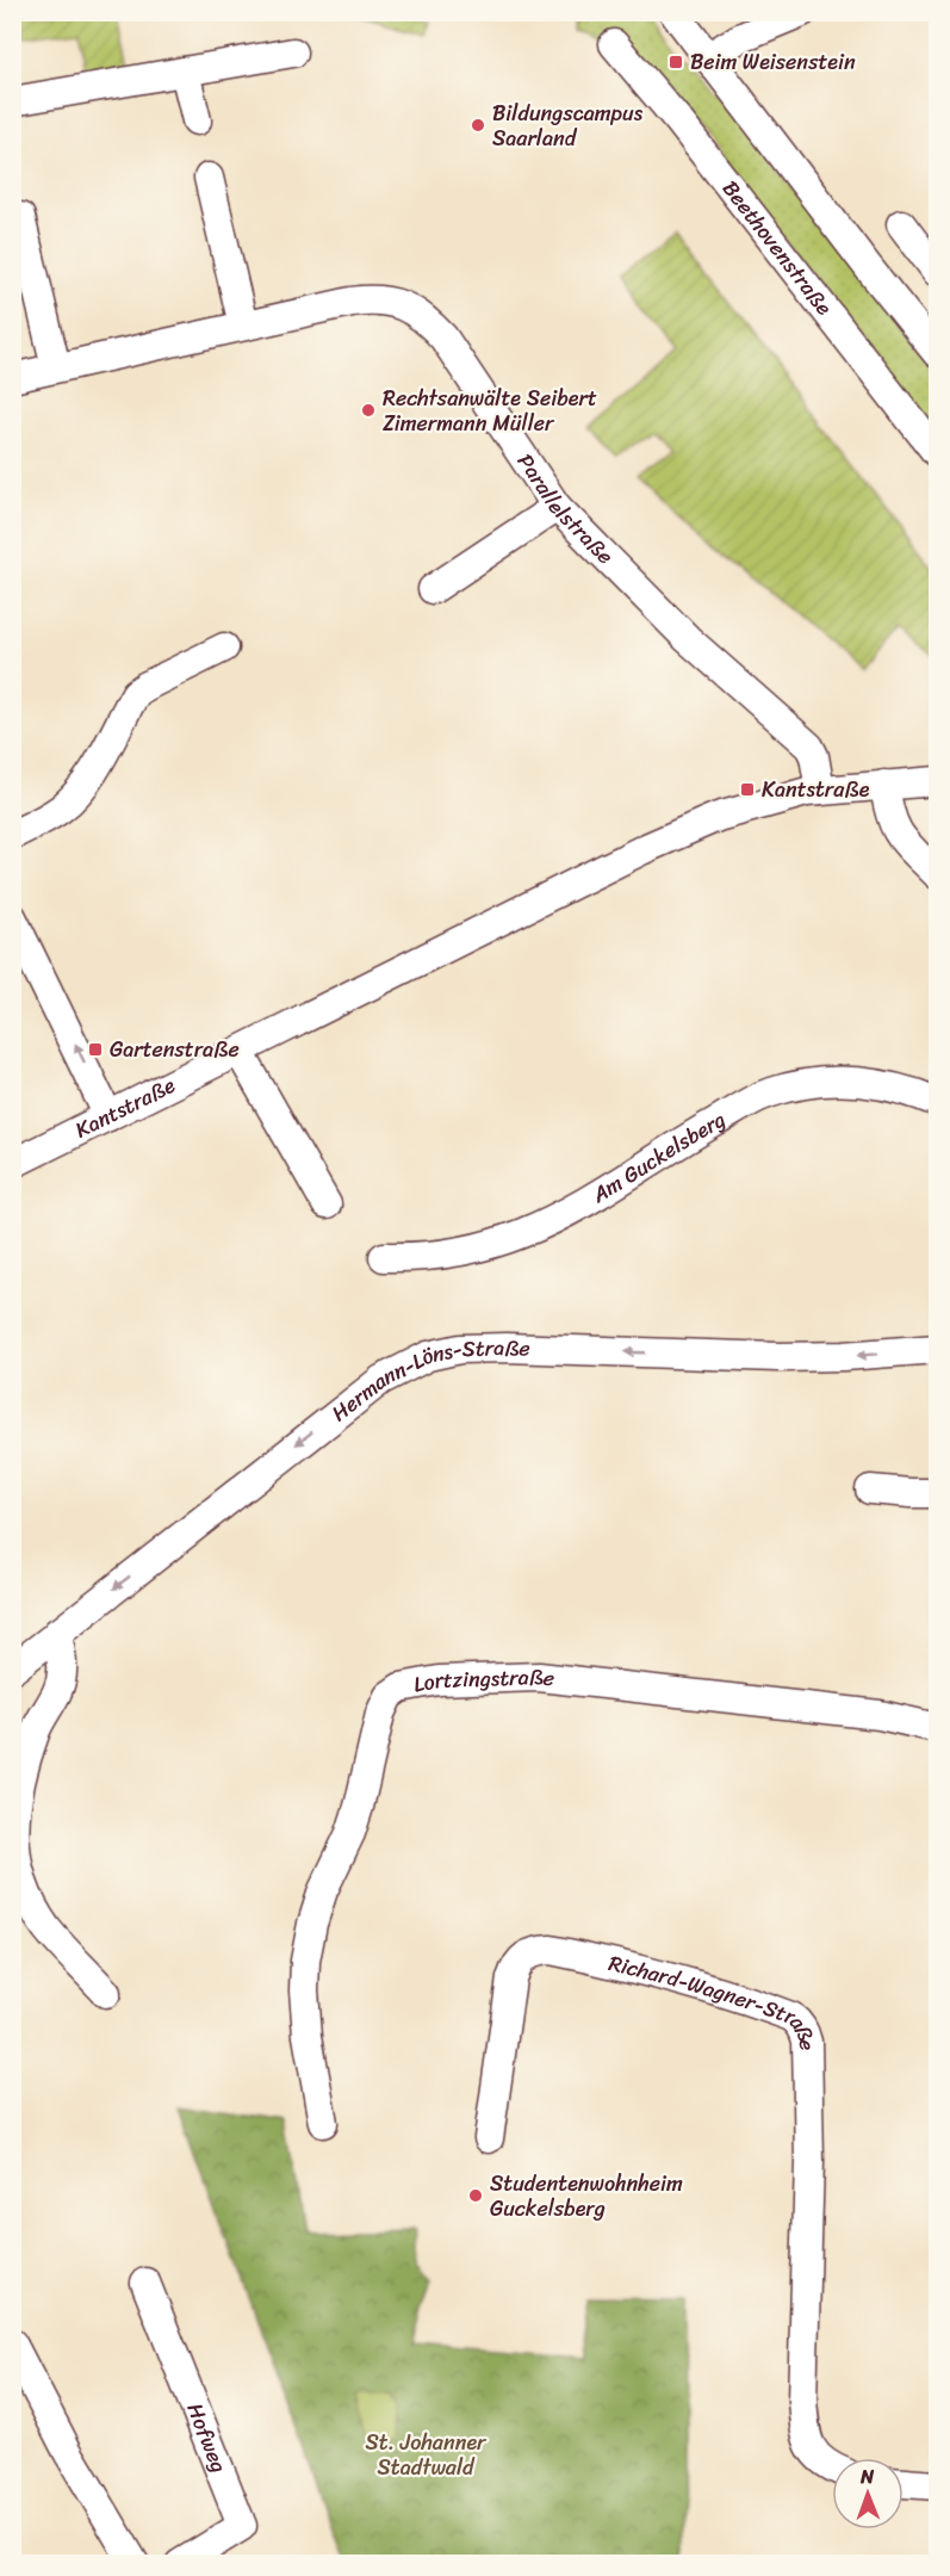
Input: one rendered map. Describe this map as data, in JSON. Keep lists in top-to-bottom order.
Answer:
{
  "streets": {
    "street": [
      "Beethovenstraße",
      "Parallelstraße",
      "Kantstraße",
      "Am Guckelsberg",
      "Hermann-Löns-Straße",
      "Lortzingstraße",
      "Richard-Wagner-Straße",
      "Hofweg"
    ]
  },
  "crossings": [
    ["Parallelstraße", "Kantstraße"]
  ],
  "one_way": ["Hermann-Löns-Straße"],
  "parks": ["St. Johanner Stadtwald"],
  "places": {
    "transit": ["Beim Weisenstein", "Kantstraße", "Gartenstraße"],
    "other": ["Bildungscampus Saarland", "Rechtsanwälte Seibert Zimermann Müller", "Studentenwohnheim Guckelsberg"]
  },
  "north": "top"
}
